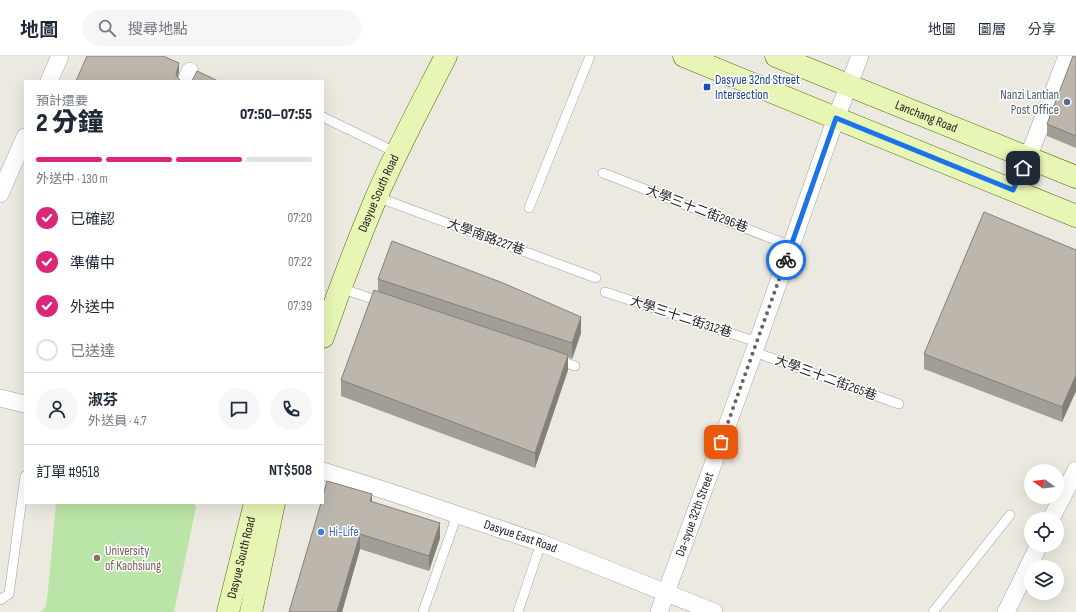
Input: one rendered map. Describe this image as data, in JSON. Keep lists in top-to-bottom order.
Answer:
{
  "streets": {
    "street": [
      "Lanchang Road",
      "Dasyue South Road",
      "Da-syue 32th Street",
      "Dasyue East Road"
    ],
    "lane": [
      "大學三十二街296巷",
      "大學南路227巷",
      "大學三十二街312巷",
      "大學三十二街265巷"
    ]
  },
  "crossings": [
    ["Lanchang Road", "Da-syue 32th Street"],
    ["Dasyue South Road", "大學南路227巷"],
    ["大學三十二街296巷", "Da-syue 32th Street"],
    ["大學三十二街312巷", "大學三十二街265巷"],
    ["大學三十二街312巷", "Da-syue 32th Street"],
    ["大學三十二街265巷", "Da-syue 32th Street"],
    ["Da-syue 32th Street", "Dasyue East Road"]
  ],
  "places": {
    "transit": ["Dasyue 32nd Street Intersection"],
    "other": ["Nanzi Lantian Post Office", "Hi-Life", "University of Kaohsiung"]
  },
  "north": "left",
  "page": {
    "header": "地圖",
    "search": "搜尋地點",
    "nav": ["地圖", "圖層", "分享"],
    "heading": ["2 分鐘", "預計還要", "07:50–07:55"],
    "panel": [
      "淑芬",
      "外送員 · 4.7",
      "訂單 #9518",
      "NT$508"
    ],
    "bar": "外送中 · 130 m",
    "list": [
      ["已確認", "07:20"],
      ["準備中", "07:22"],
      ["外送中", "07:39"],
      "已送達"
    ]
  }
}
